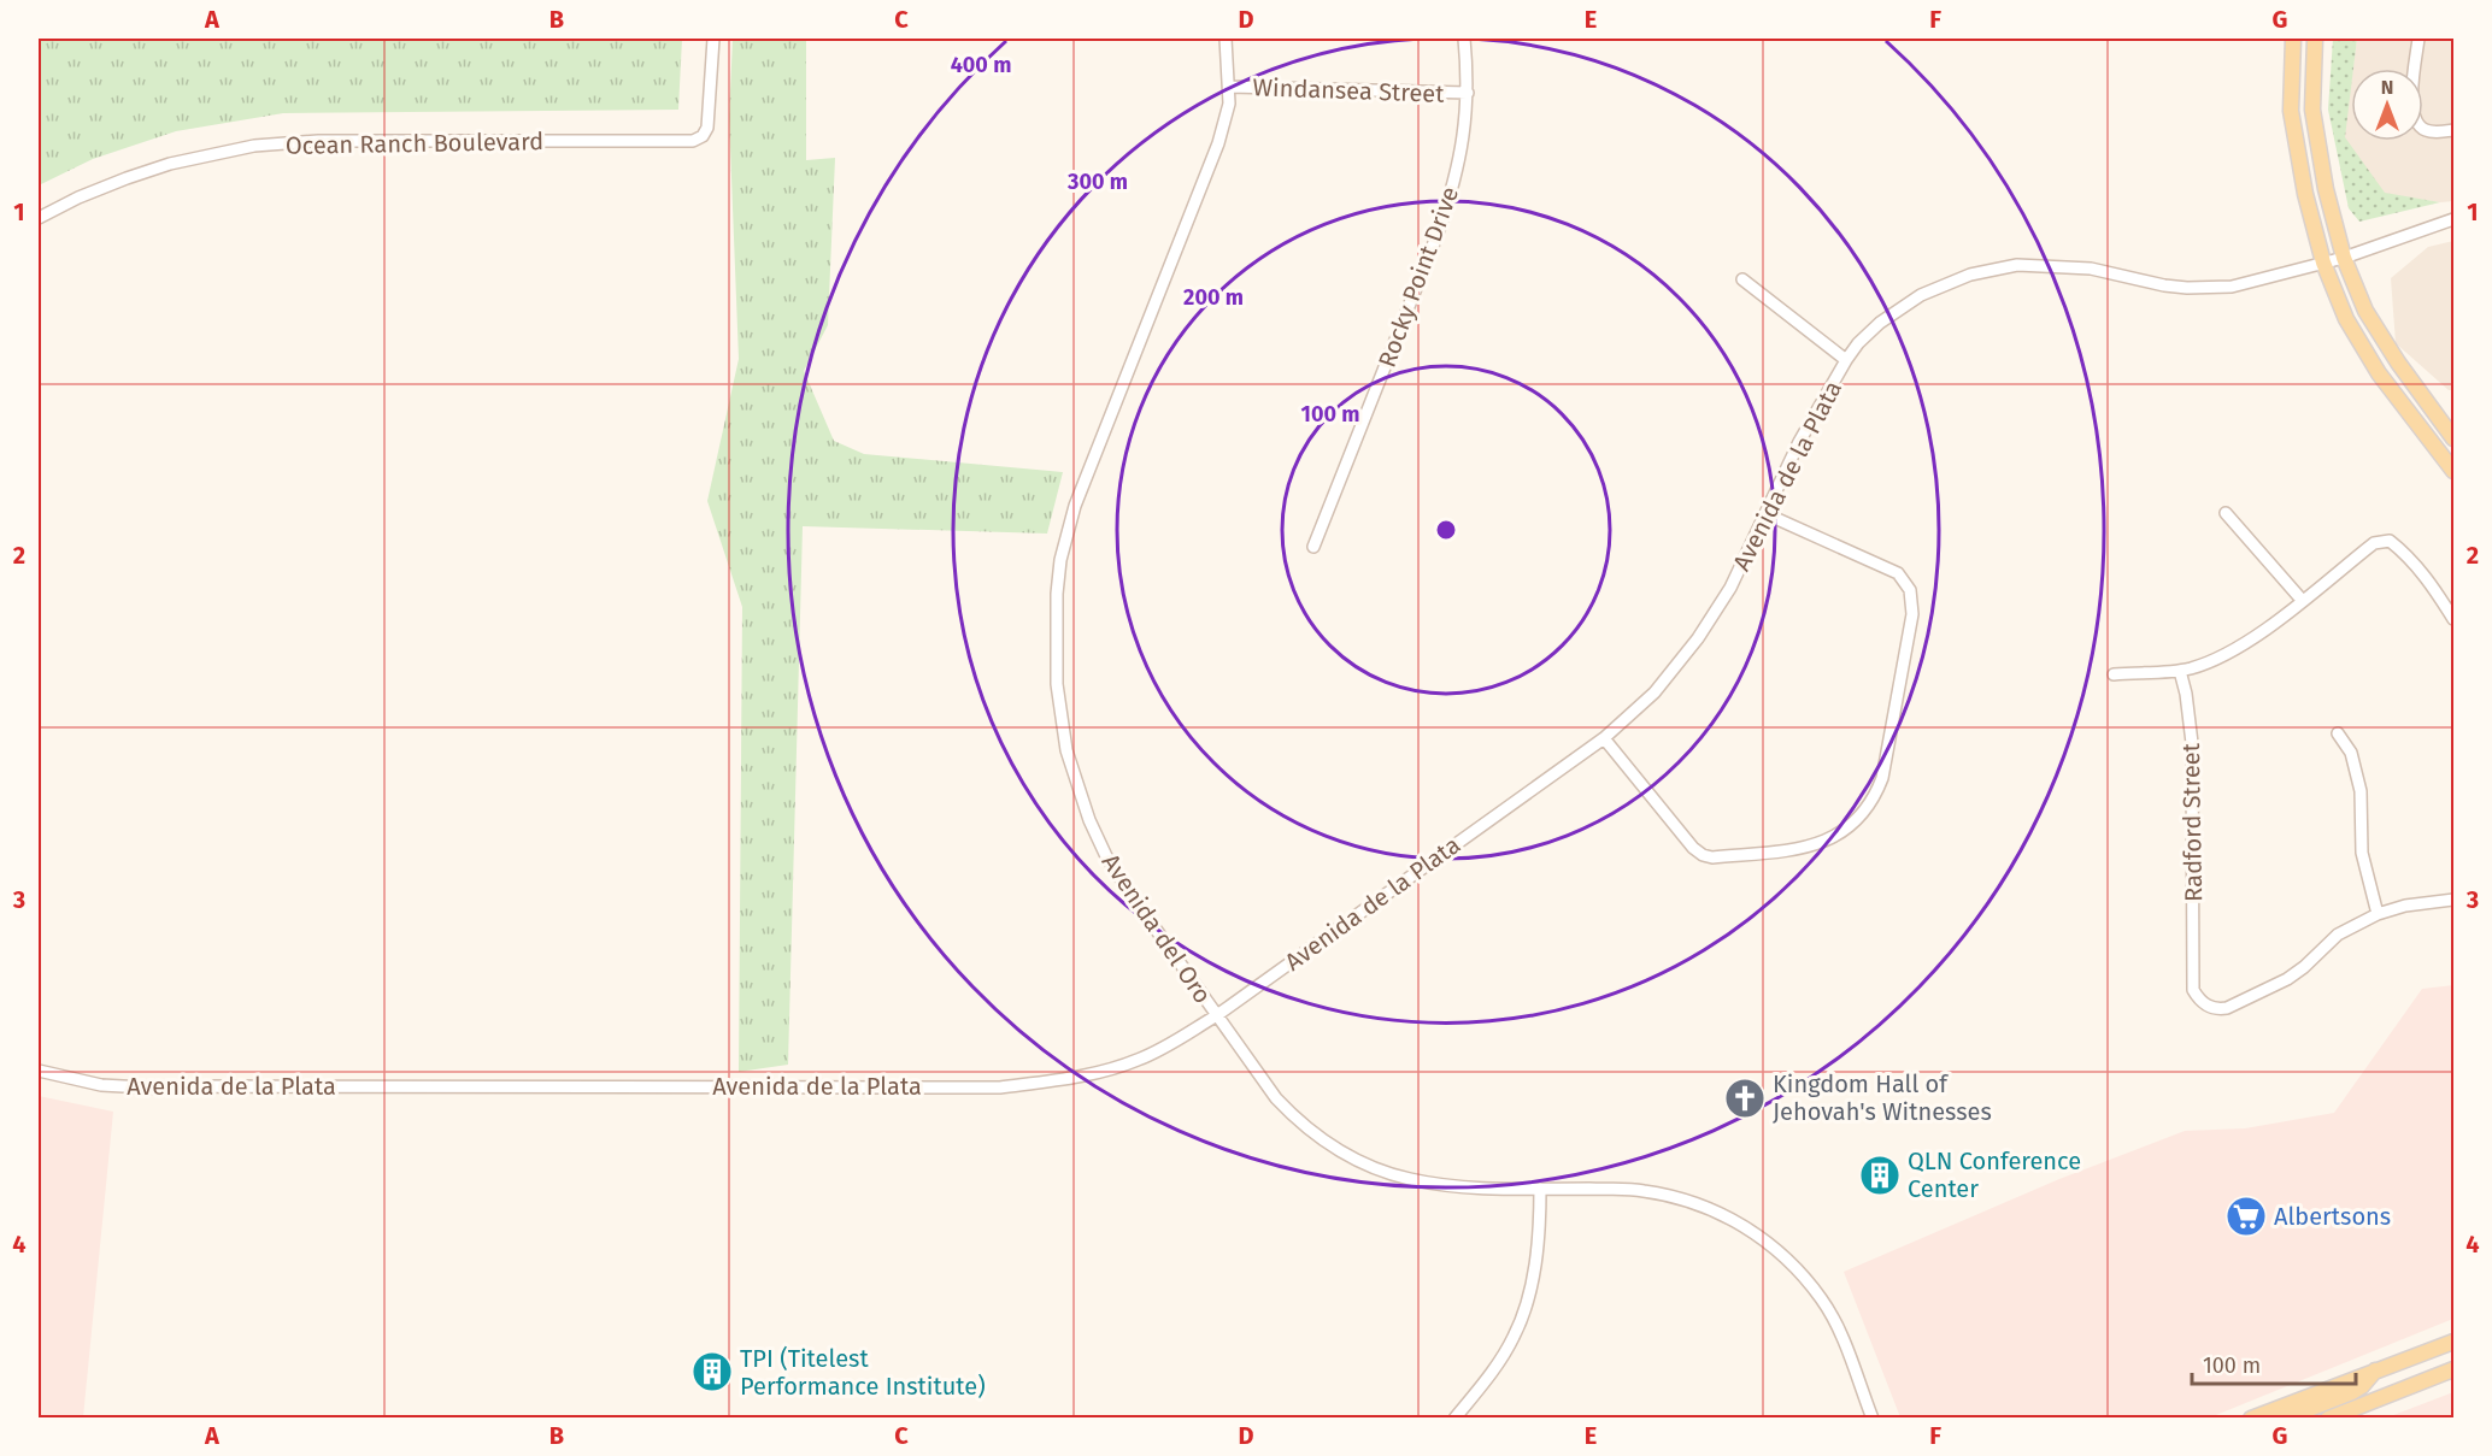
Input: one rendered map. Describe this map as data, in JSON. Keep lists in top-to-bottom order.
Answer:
{
  "streets": {
    "street": [
      "Windansea Street",
      "Ocean Ranch Boulevard",
      "Rocky Point Drive",
      "Avenida de la Plata",
      "Radford Street",
      "Avenida del Oro"
    ]
  },
  "crossings": [
    ["Windansea Street", "Rocky Point Drive"],
    ["Windansea Street", "Avenida del Oro"],
    ["Avenida de la Plata", "Avenida del Oro"]
  ],
  "places": {
    "church": ["Kingdom Hall of Jehovah's Witnesses"],
    "building": ["QLN Conference Center", "TPI (Titelest Performance Institute)"],
    "supermarket": ["Albertsons"]
  },
  "scale_bar": "100 m",
  "north": "top",
  "grid": {
    "columns": [
      "A",
      "B",
      "C",
      "D",
      "E",
      "F",
      "G"
    ],
    "rows": [
      "1",
      "2",
      "3",
      "4"
    ]
  },
  "rings": [
    "400 m",
    "300 m",
    "200 m",
    "100 m"
  ]
}
